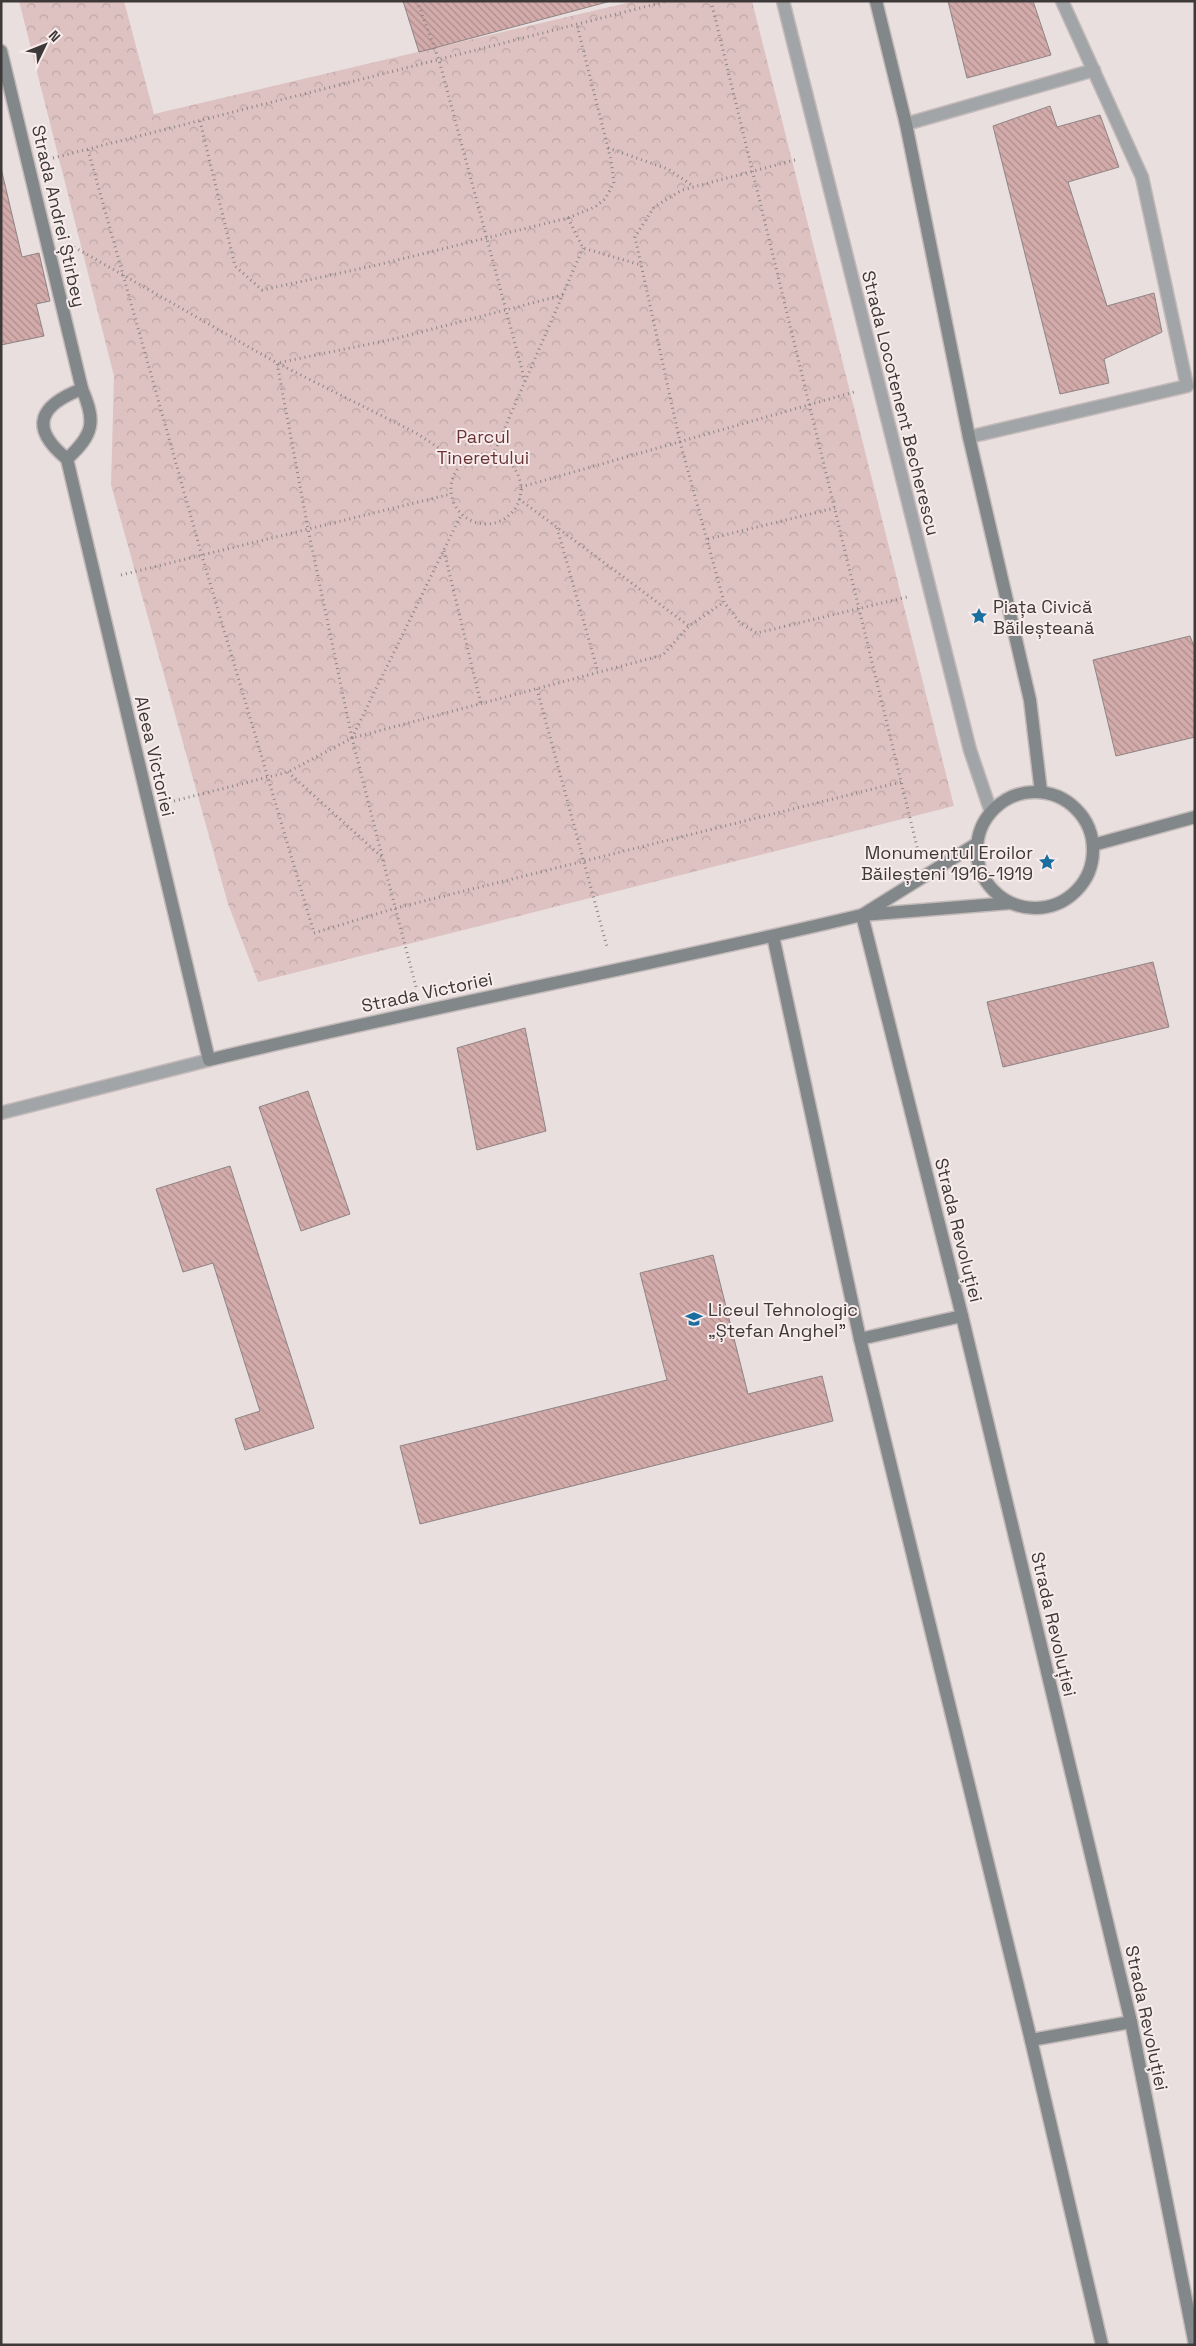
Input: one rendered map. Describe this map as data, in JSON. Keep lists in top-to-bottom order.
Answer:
{
  "streets": {
    "main road": [
      "Strada Andrei Știrbey",
      "Aleea Victoriei",
      "Strada Victoriei",
      "Strada Revoluției"
    ],
    "street": ["Strada Locotenent Becherescu"]
  },
  "crossings": [
    ["Strada Andrei Știrbey", "Aleea Victoriei"],
    ["Strada Locotenent Becherescu", "Strada Victoriei"],
    ["Aleea Victoriei", "Strada Victoriei"],
    ["Strada Victoriei", "Strada Revoluției"]
  ],
  "parks": ["Parcul Tineretului"],
  "places": {
    "place": ["Piața Civică Băileșteană", "Monumentul Eroilor Băileșteni 1916-1919"],
    "school or university": ["Liceul Tehnologic „Ștefan Anghel”"]
  },
  "north": "top right"
}
